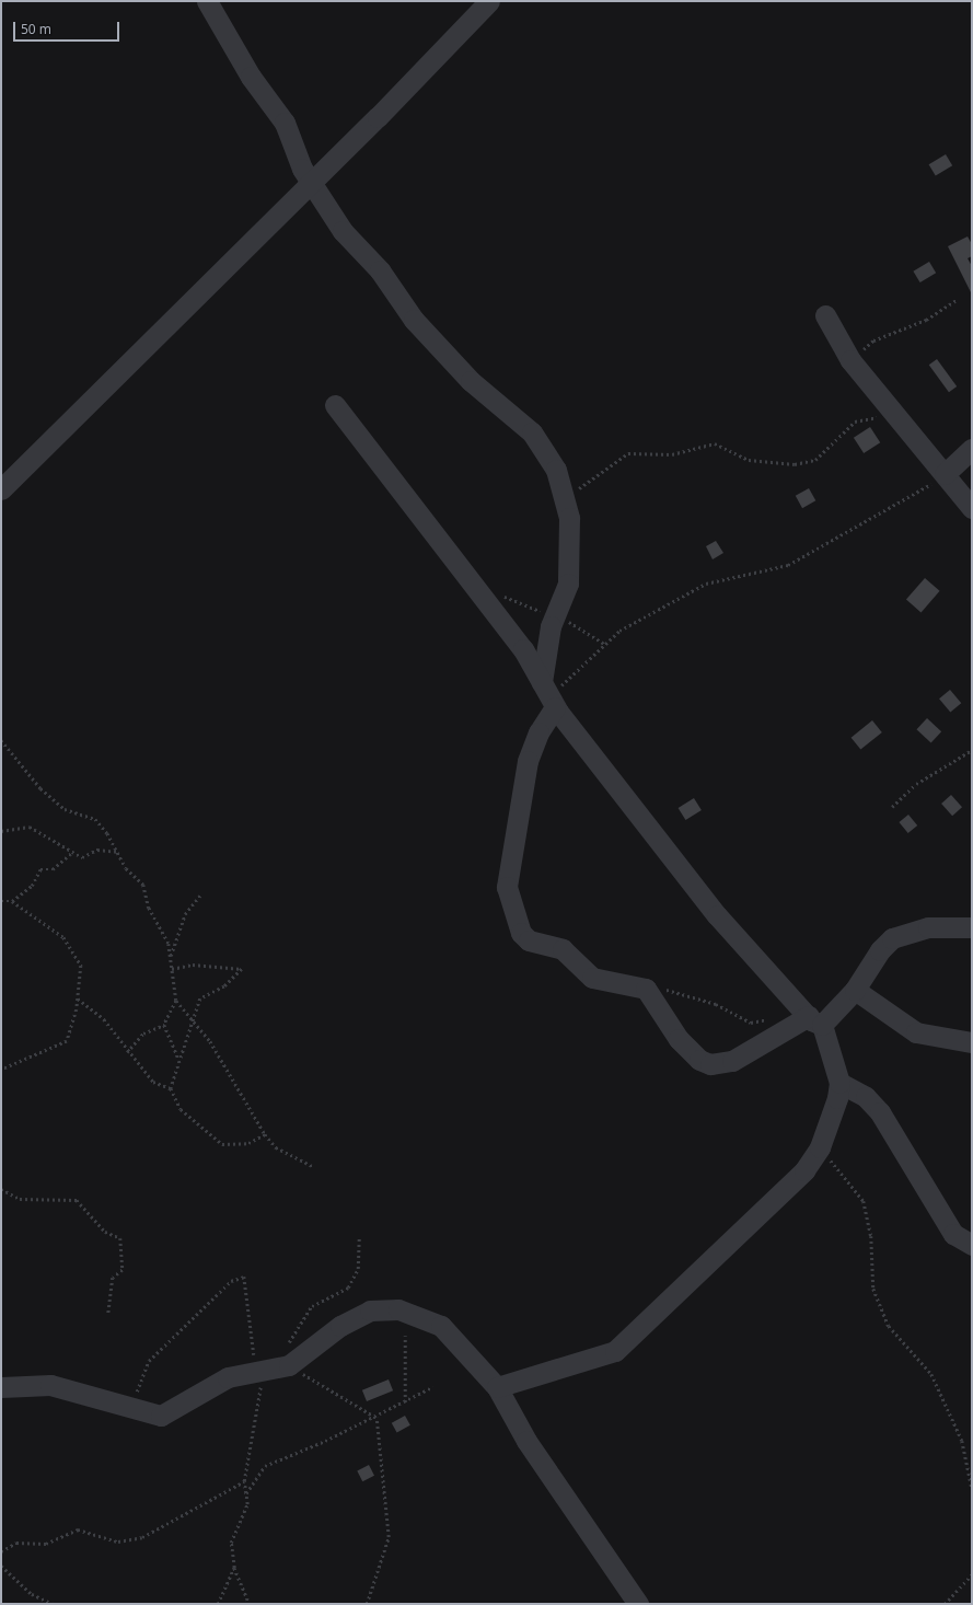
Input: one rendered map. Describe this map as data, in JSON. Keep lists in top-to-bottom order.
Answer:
{
  "scale_bar": "50 m"
}
